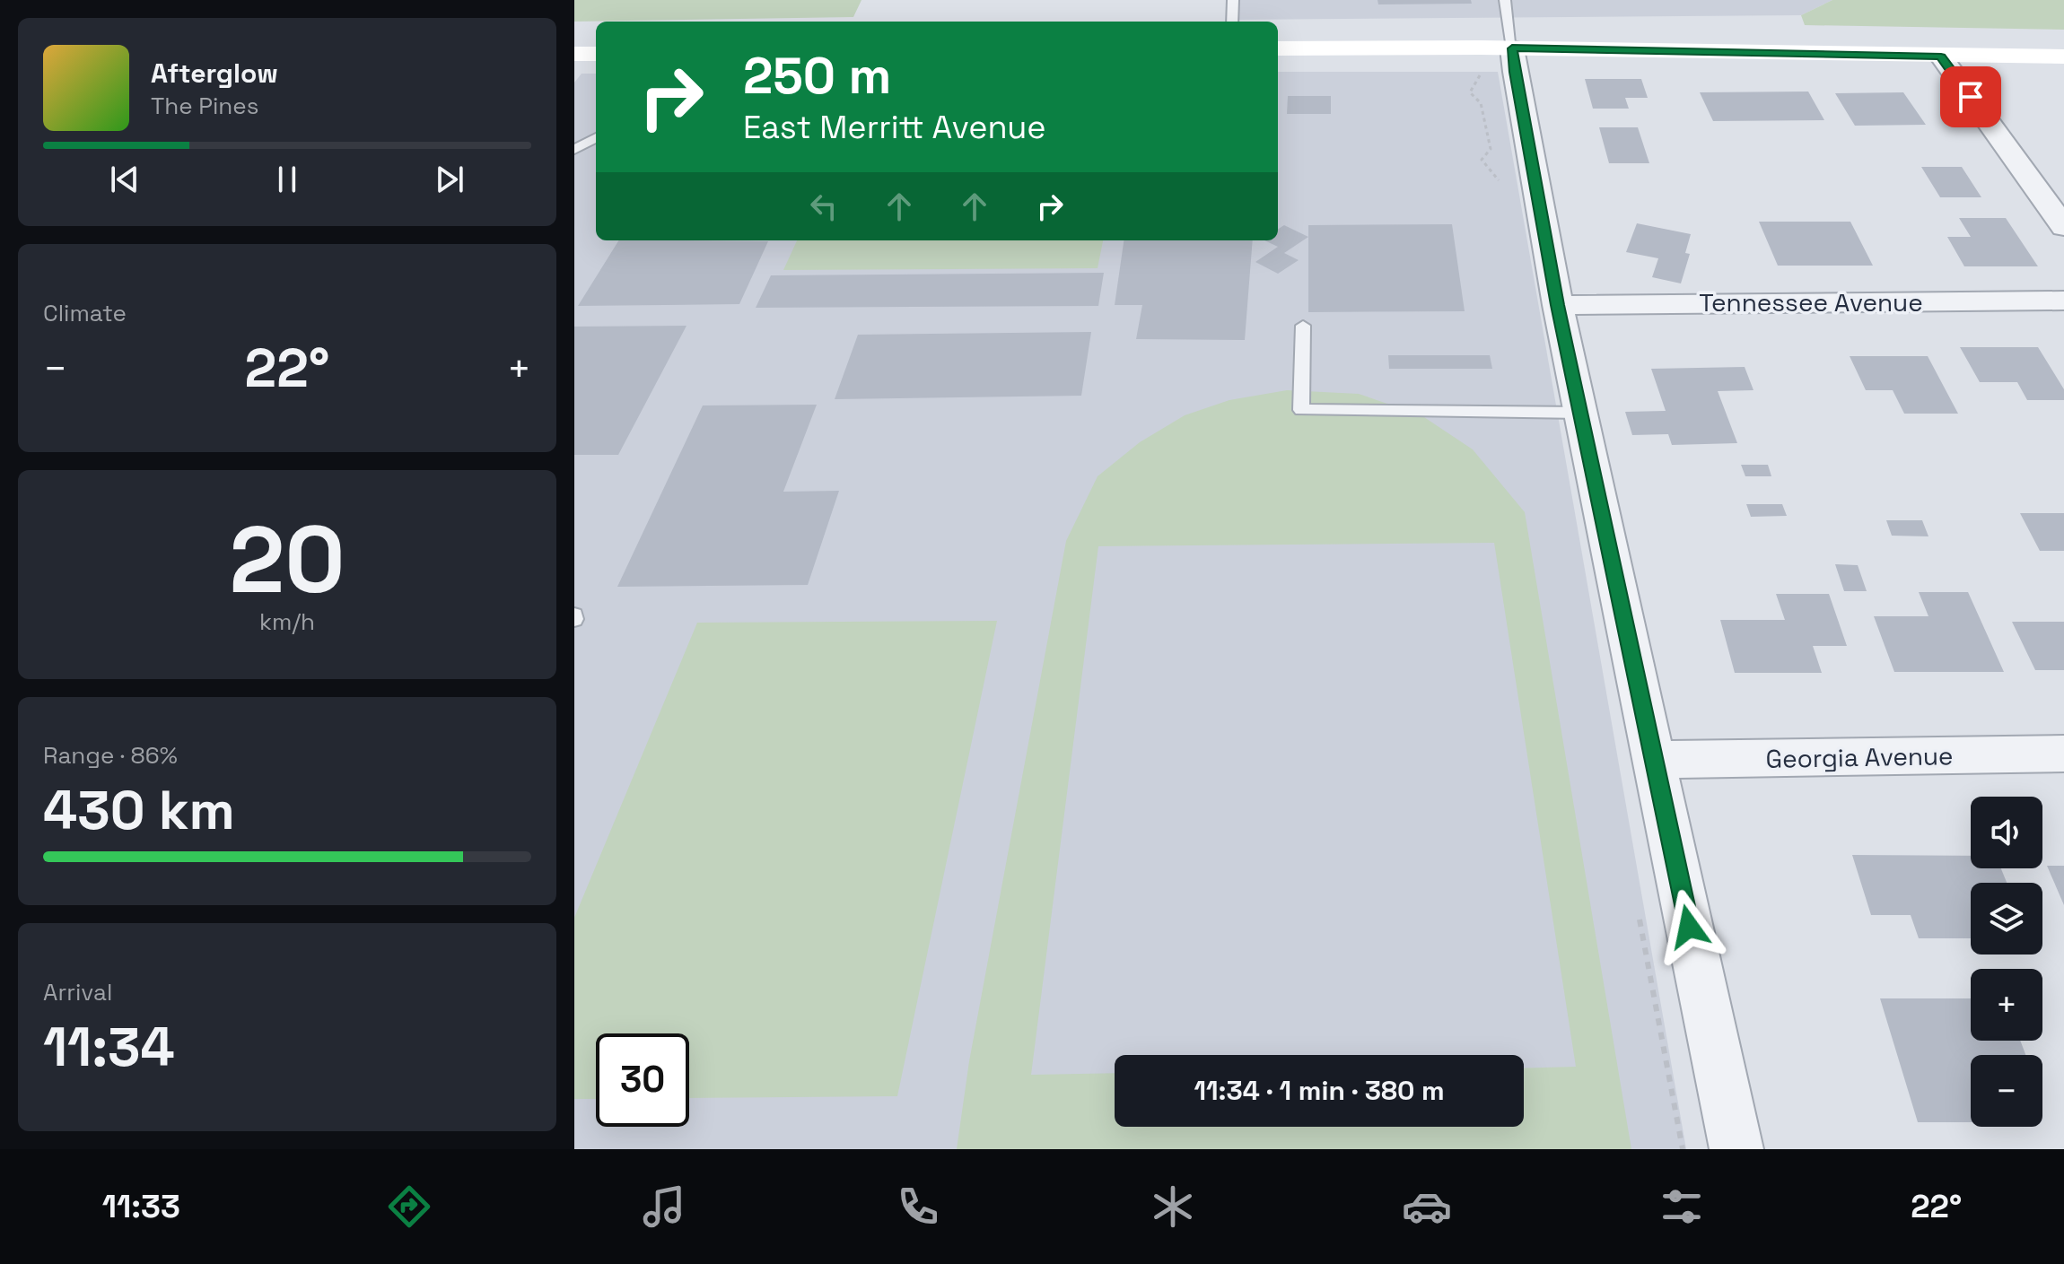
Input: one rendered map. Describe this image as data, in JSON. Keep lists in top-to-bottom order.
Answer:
{
  "streets": {
    "street": ["Tennessee Avenue", "Georgia Avenue"]
  },
  "page": {
    "turn": ["250 m", "East Merritt Avenue"],
    "song": ["Afterglow", "The Pines"],
    "tile": [
      "Climate",
      ["20", "km/h"],
      ["Range · 86%", "430 km"],
      ["Arrival", "11:34"]
    ],
    "heat": ["−", "22°", "+"],
    "map_buttons": ["+", "−"],
    "limit": "30",
    "trip": "11:34 · 1 min · 380 m",
    "tabs": ["11:33", "22°"]
  }
}
